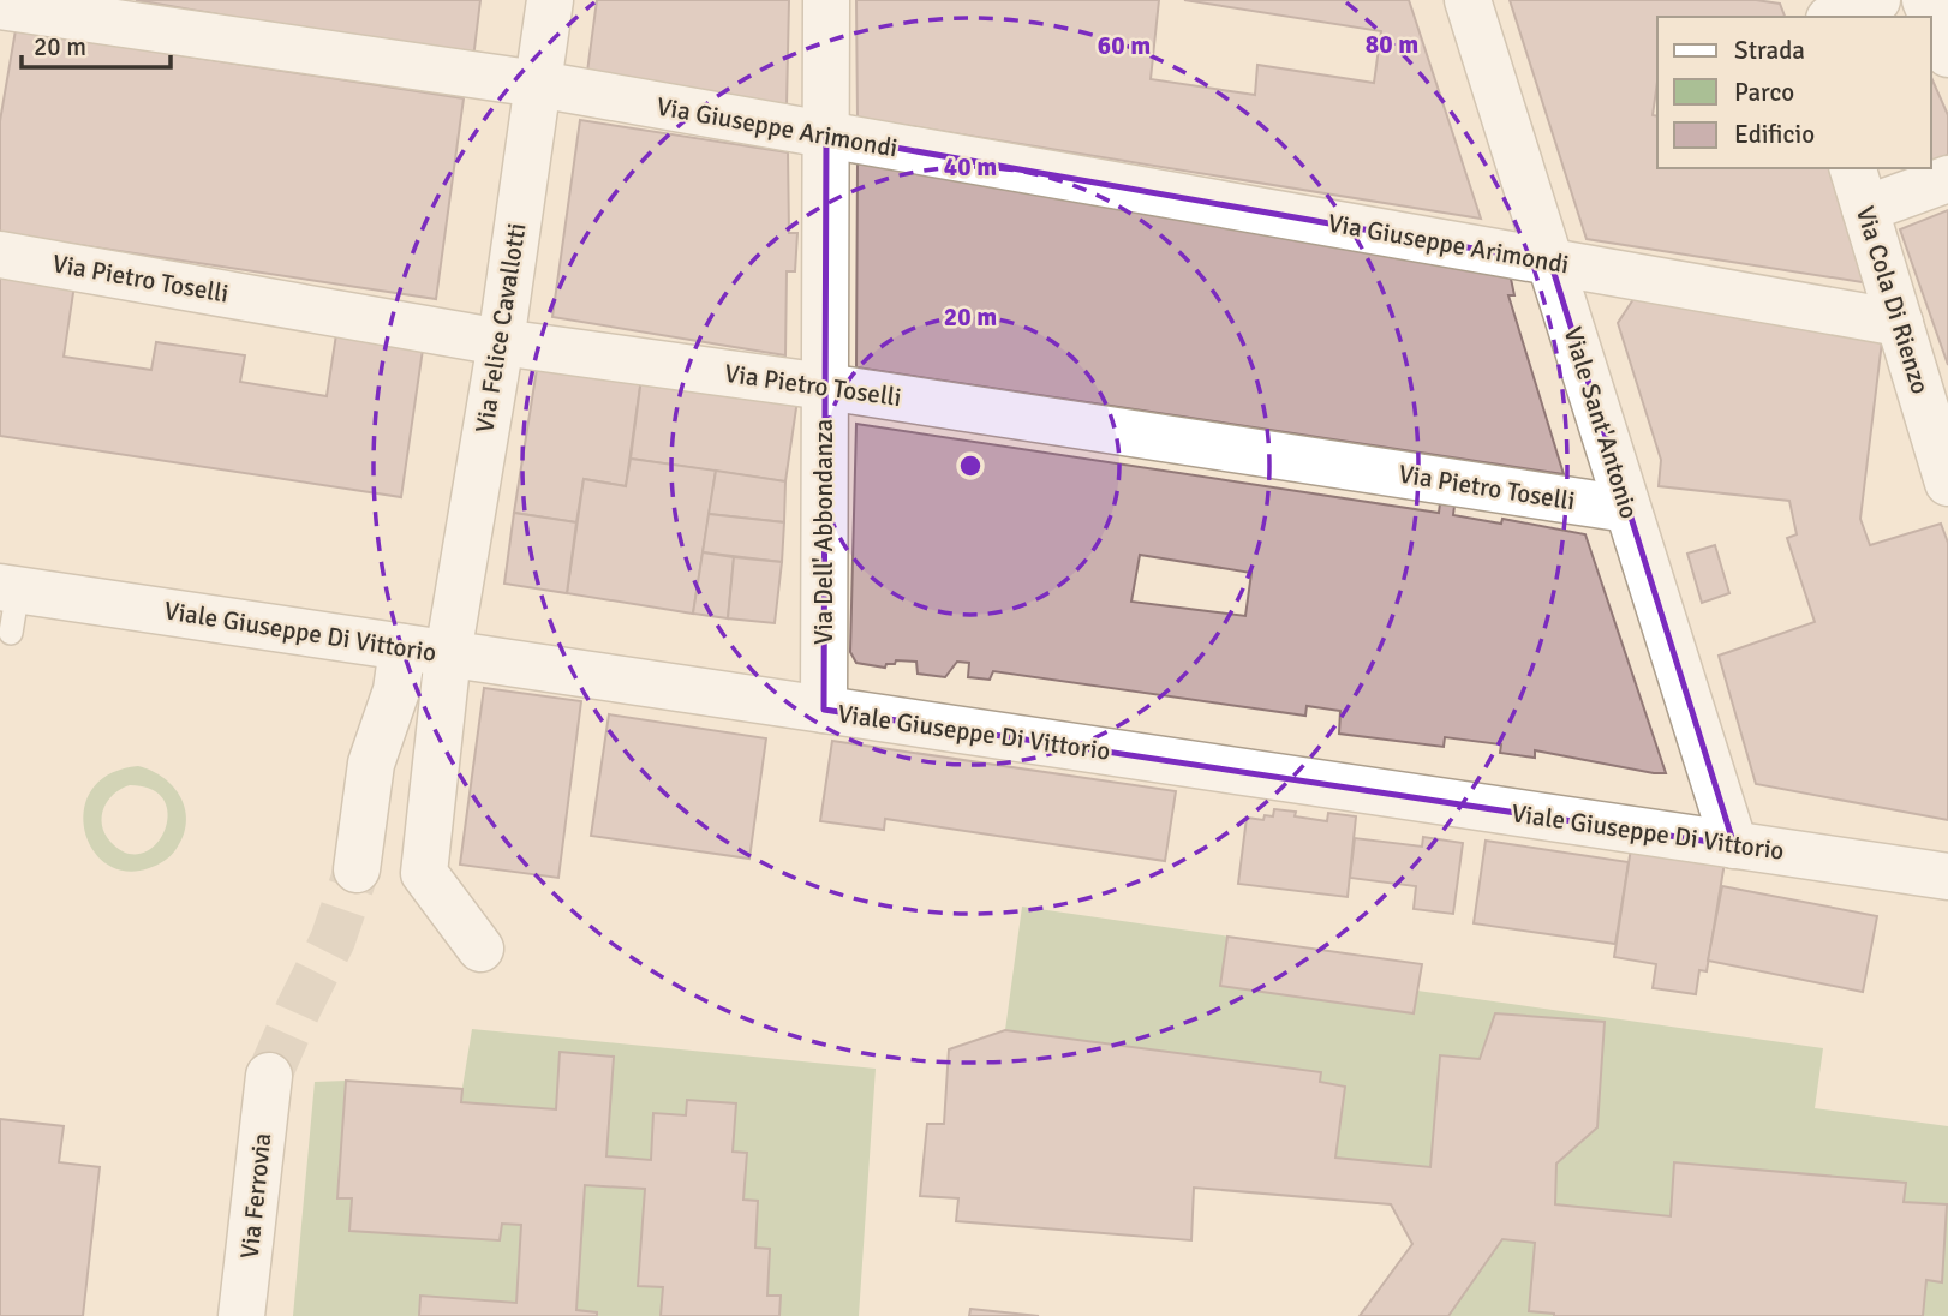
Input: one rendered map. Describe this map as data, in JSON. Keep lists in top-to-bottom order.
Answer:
{
  "streets": {
    "street": [
      "Via Giuseppe Arimondi",
      "Via Pietro Toselli",
      "Via Cola Di Rienzo",
      "Via Felice Cavallotti",
      "Viale Sant'Antonio",
      "Via Dell' Abbondanza",
      "Viale Giuseppe Di Vittorio",
      "Via Ferrovia"
    ]
  },
  "crossings": [
    ["Via Giuseppe Arimondi", "Via Cola Di Rienzo"],
    ["Via Giuseppe Arimondi", "Via Felice Cavallotti"],
    ["Via Giuseppe Arimondi", "Viale Sant'Antonio"],
    ["Via Giuseppe Arimondi", "Via Dell' Abbondanza"],
    ["Via Pietro Toselli", "Via Felice Cavallotti"],
    ["Via Pietro Toselli", "Viale Sant'Antonio"],
    ["Via Pietro Toselli", "Via Dell' Abbondanza"],
    ["Via Felice Cavallotti", "Viale Giuseppe Di Vittorio"],
    ["Viale Sant'Antonio", "Viale Giuseppe Di Vittorio"],
    ["Via Dell' Abbondanza", "Viale Giuseppe Di Vittorio"]
  ],
  "legend": ["Strada", "Parco", "Edificio"],
  "scale_bar": "20 m",
  "rings": [
    "80 m",
    "60 m",
    "40 m",
    "20 m"
  ]
}
